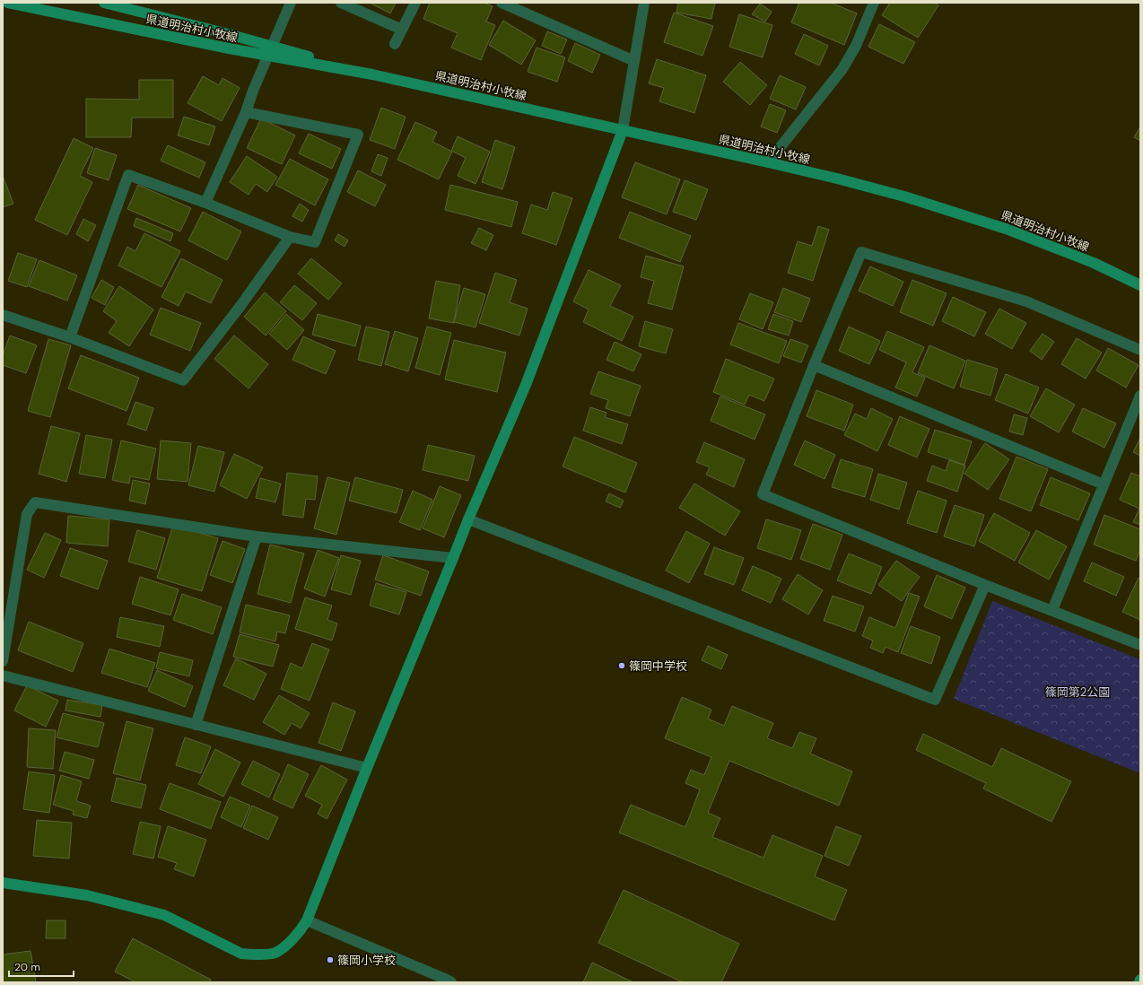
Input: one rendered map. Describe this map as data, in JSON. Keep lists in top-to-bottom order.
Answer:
{
  "streets": {
    "main road": ["県道明治村小牧線"]
  },
  "parks": ["篠岡第2公園"],
  "places": ["篠岡中学校", "篠岡小学校"],
  "scale_bar": "20 m"
}
